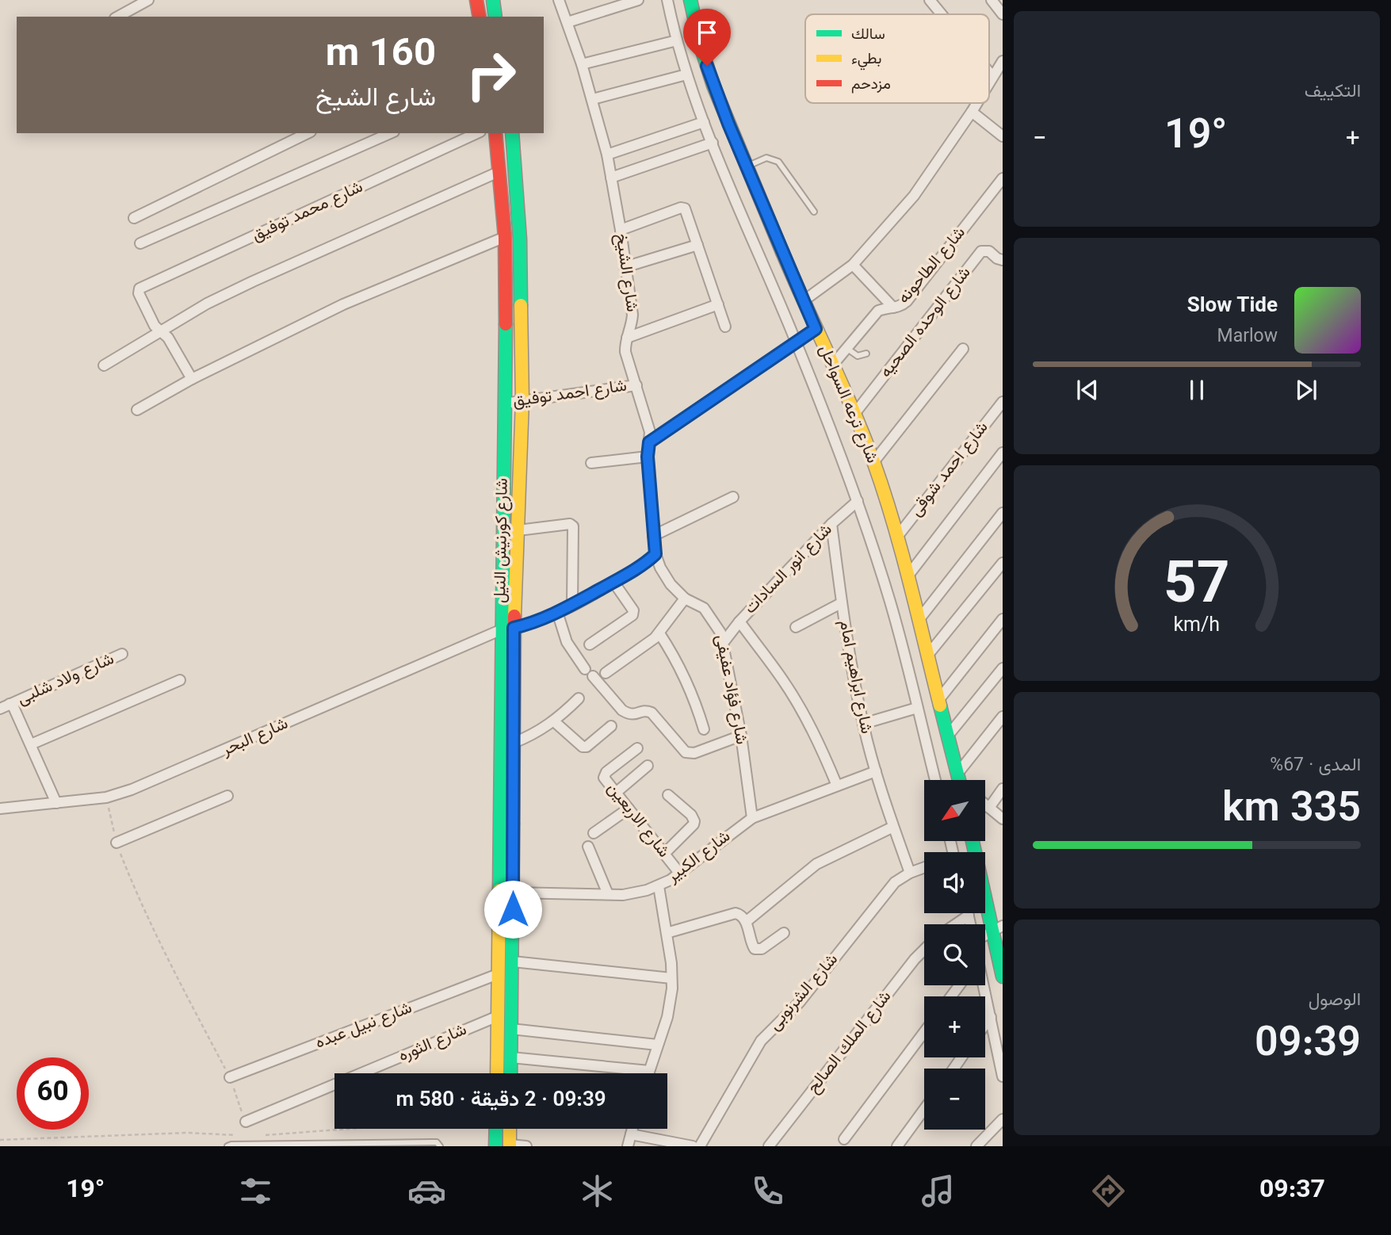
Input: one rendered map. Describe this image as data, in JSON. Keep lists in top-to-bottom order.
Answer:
{
  "streets": {
    "main road": ["شارع ترعه السواحل", "شارع كورنيش النيل"],
    "street": [
      "شارع محمد توفيق",
      "شارع الطاحونه",
      "شارع الشيخ",
      "شارع الوحده الصحيه",
      "شارع احمد توفيق",
      "شارع احمد شوقى",
      "شارع انور السادات",
      "شارع ابراهيم امام",
      "شارع ولاد شلبى",
      "شارع فؤاد عفيفى",
      "شارع البحر",
      "شارع الاربعين",
      "شارع الكبير",
      "شارع الشرنوبى",
      "شارع نبيل عبده",
      "شارع الملك الصالح",
      "شارع الثوره"
    ]
  },
  "crossings": [
    ["شارع الطاحونه", "شارع ترعه السواحل"],
    ["شارع الشيخ", "شارع احمد توفيق"],
    ["شارع الشيخ", "شارع فؤاد عفيفى"],
    ["شارع الوحده الصحيه", "شارع ترعه السواحل"],
    ["شارع احمد توفيق", "شارع كورنيش النيل"],
    ["شارع ترعه السواحل", "شارع احمد شوقى"],
    ["شارع ترعه السواحل", "شارع انور السادات"],
    ["شارع كورنيش النيل", "شارع البحر"],
    ["شارع كورنيش النيل", "شارع الكبير"],
    ["شارع كورنيش النيل", "شارع نبيل عبده"],
    ["شارع كورنيش النيل", "شارع الثوره"],
    ["شارع انور السادات", "شارع ابراهيم امام"],
    ["شارع انور السادات", "شارع فؤاد عفيفى"],
    ["شارع ابراهيم امام", "شارع الكبير"],
    ["شارع ابراهيم امام", "شارع الشرنوبى"],
    ["شارع فؤاد عفيفى", "شارع الكبير"],
    ["شارع الاربعين", "شارع الكبير"]
  ],
  "legend": ["سالك", "بطيء", "مزدحم"],
  "north": "bottom left",
  "page": {
    "tile": [
      "التكييف",
      ["المدى · 67%", "335 km"],
      ["الوصول", "09:39"]
    ],
    "turn": ["160 m", "شارع الشيخ"],
    "heat": ["−", "19°", "+"],
    "song": ["Slow Tide", "Marlow"],
    "map_buttons": ["+", "−"],
    "limit": "60",
    "trip": "09:39 · 2 دقيقة · 580 m",
    "tabs": ["09:37", "19°"],
    "gauge": ["57", "km/h"]
  }
}
